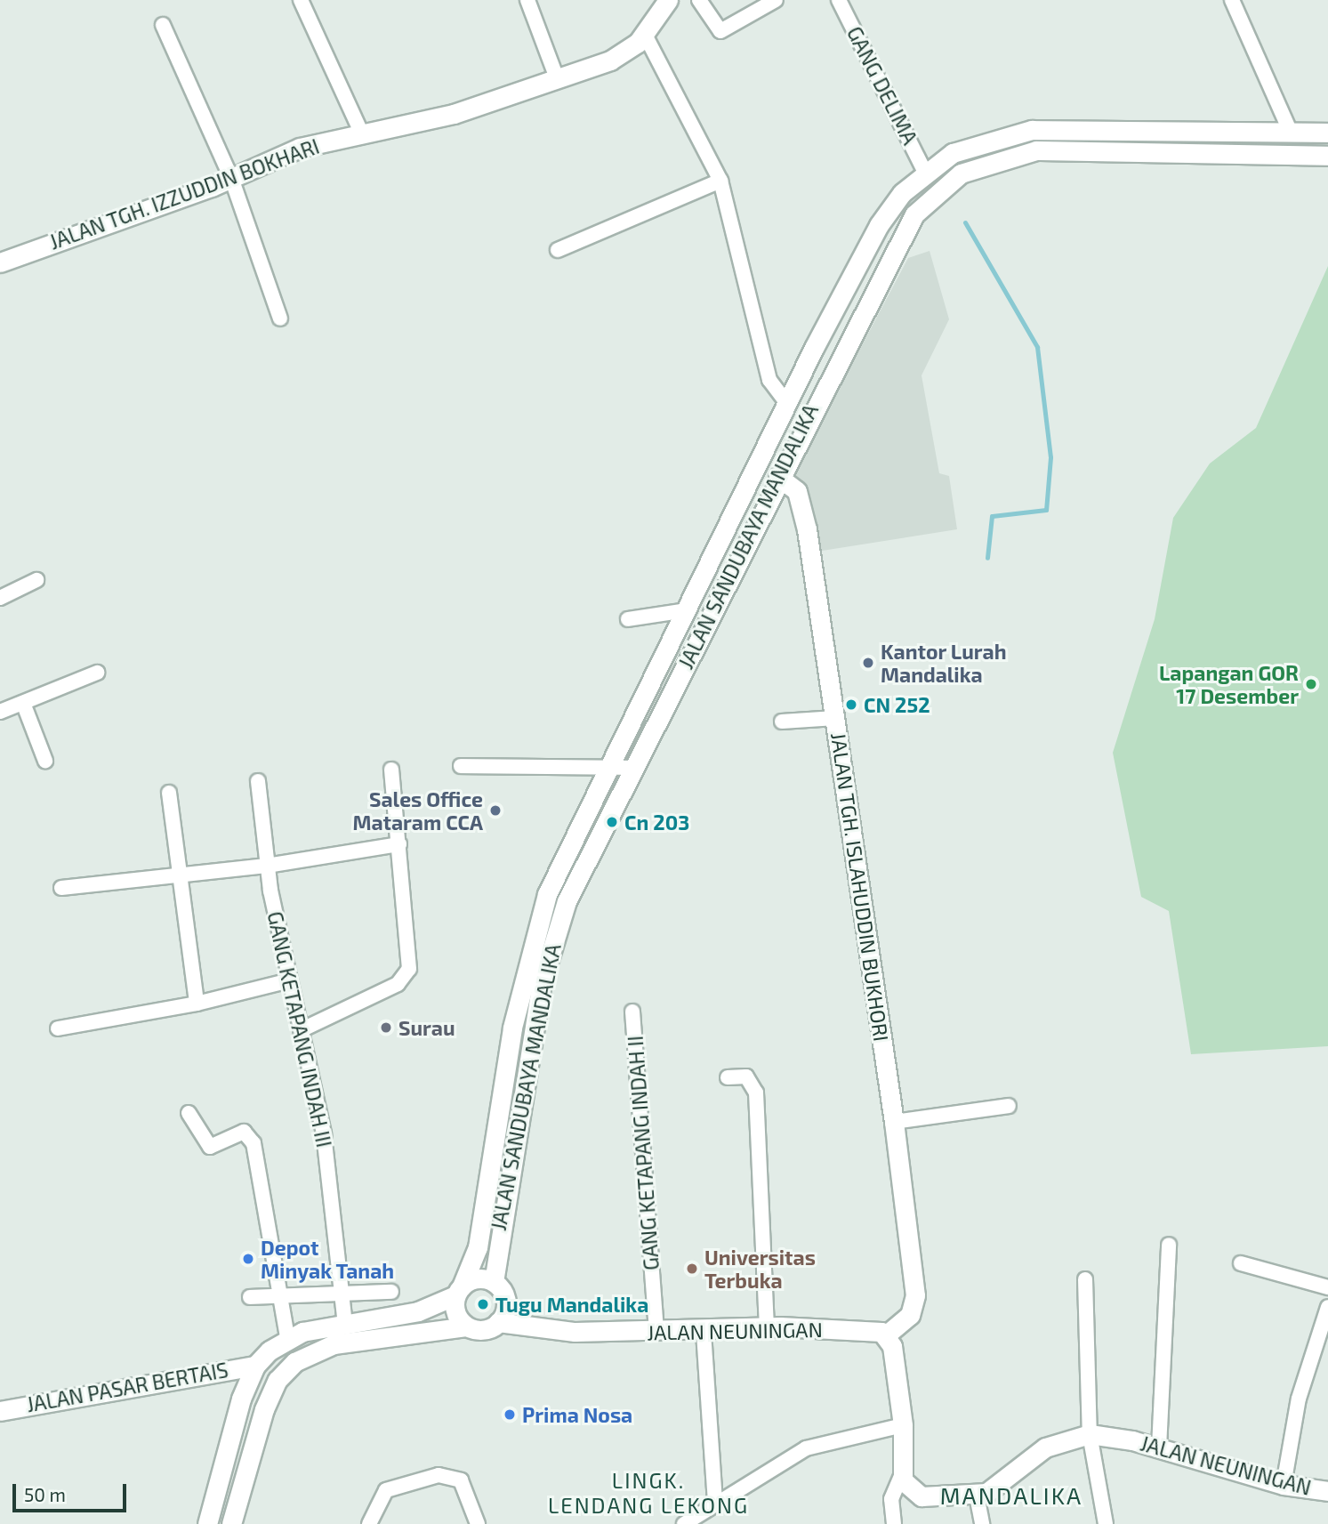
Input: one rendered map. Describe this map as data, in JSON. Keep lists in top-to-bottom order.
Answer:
{
  "streets": {
    "main road": [
      "JALAN TGH. IZZUDDIN BOKHARI",
      "JALAN SANDUBAYA MANDALIKA",
      "JALAN TGH. ISLAHUDDIN BUKHORI",
      "JALAN NEUNINGAN",
      "JALAN PASAR BERTAIS"
    ],
    "street": ["GANG DELIMA", "GANG KETAPANG INDAH III", "GANG KETAPANG INDAH II"]
  },
  "crossings": [
    ["JALAN SANDUBAYA MANDALIKA", "JALAN TGH. ISLAHUDDIN BUKHORI"],
    ["JALAN SANDUBAYA MANDALIKA", "JALAN NEUNINGAN"],
    ["JALAN TGH. ISLAHUDDIN BUKHORI", "JALAN NEUNINGAN"],
    ["GANG KETAPANG INDAH II", "JALAN NEUNINGAN"]
  ],
  "districts": ["LINGK. LENDANG LEKONG", "MANDALIKA"],
  "places": [
    "Kantor Lurah Mandalika",
    "Lapangan GOR 17 Desember",
    "CN 252",
    "Sales Office Mataram CCA",
    "Cn 203",
    "Surau",
    "Depot Minyak Tanah",
    "Universitas Terbuka",
    "Tugu Mandalika",
    "Prima Nosa"
  ],
  "scale_bar": "50 m"
}
